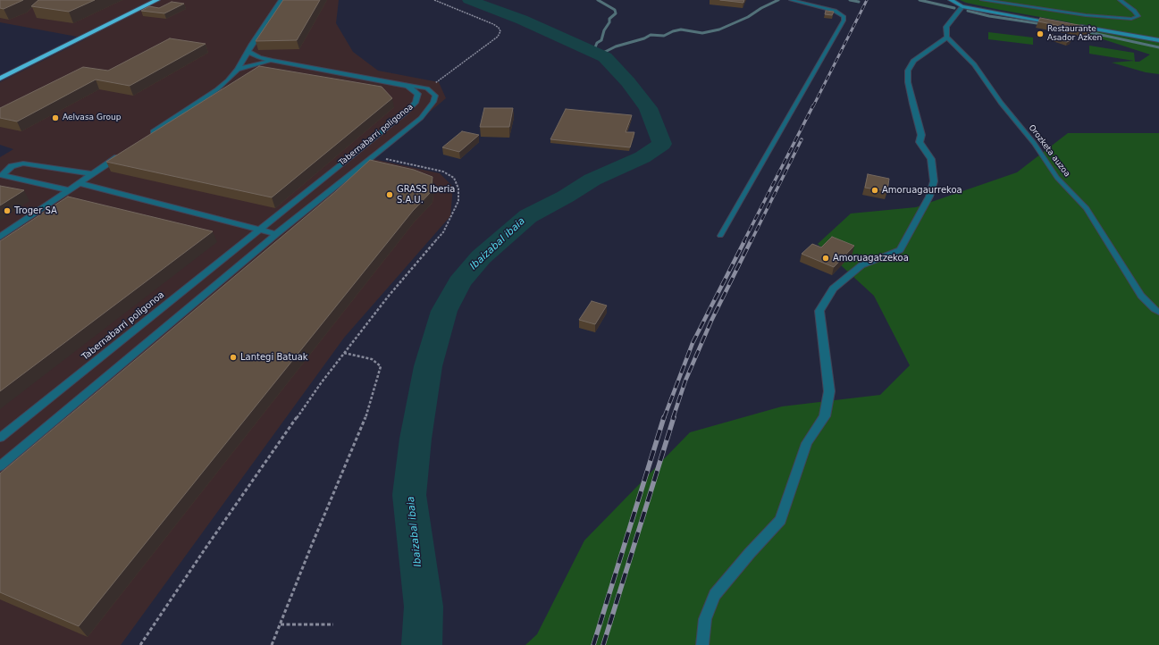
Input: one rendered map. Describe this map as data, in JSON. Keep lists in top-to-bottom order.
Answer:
{
  "streets": {
    "street": ["Tabernabarri poligonoa"],
    "lane": ["Orozketa auzoa"]
  },
  "water": ["Ibaizabal ibaia"],
  "places": [
    "Restaurante Asador Azken",
    "Aelvasa Group",
    "Amoruagaurrekoa",
    "GRASS Iberia S.A.U.",
    "Troger SA",
    "Amoruagatzekoa",
    "Lantegi Batuak"
  ]
}
